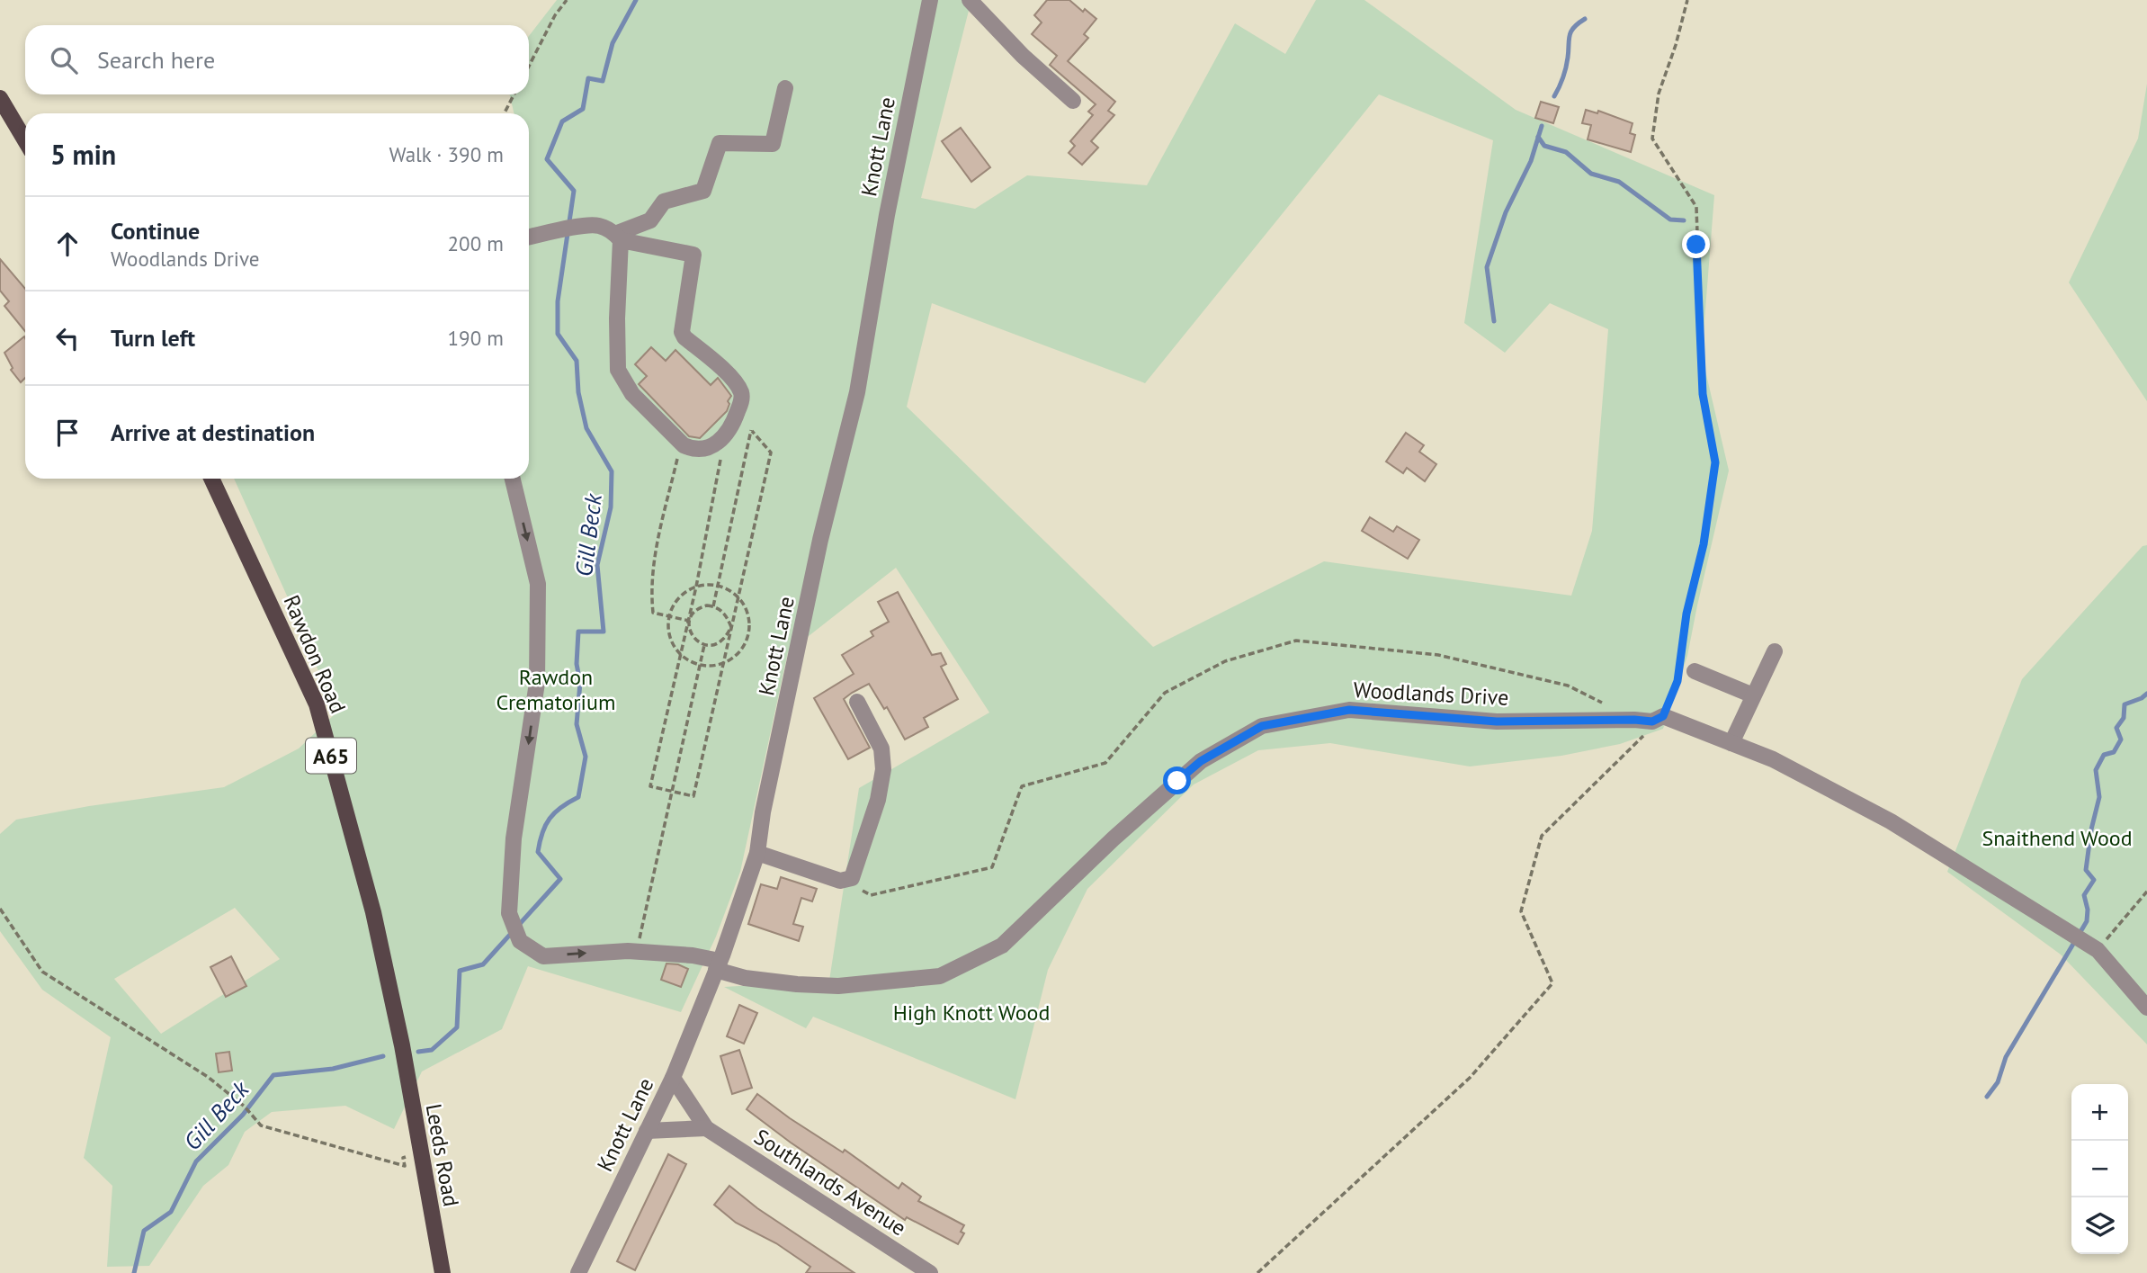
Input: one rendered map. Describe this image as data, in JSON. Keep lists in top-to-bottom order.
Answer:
{
  "streets": {
    "main road": ["Rawdon Road", "A65", "Leeds Road"],
    "street": ["Knott Lane", "Woodlands Drive", "Southlands Avenue"]
  },
  "crossings": [
    ["Knott Lane", "Woodlands Drive"],
    ["Knott Lane", "Southlands Avenue"],
    ["Rawdon Road", "Leeds Road"]
  ],
  "water": ["Gill Beck"],
  "parks": ["Rawdon Crematorium", "Snaithend Wood", "High Knott Wood"],
  "page": {
    "search": "Search here",
    "heading": ["5 min", "Walk · 390 m"],
    "list": [
      ["Continue", "Woodlands Drive", "200 m"],
      ["Turn left", "190 m"],
      "Arrive at destination"
    ],
    "map_buttons": ["+", "−"]
  }
}
